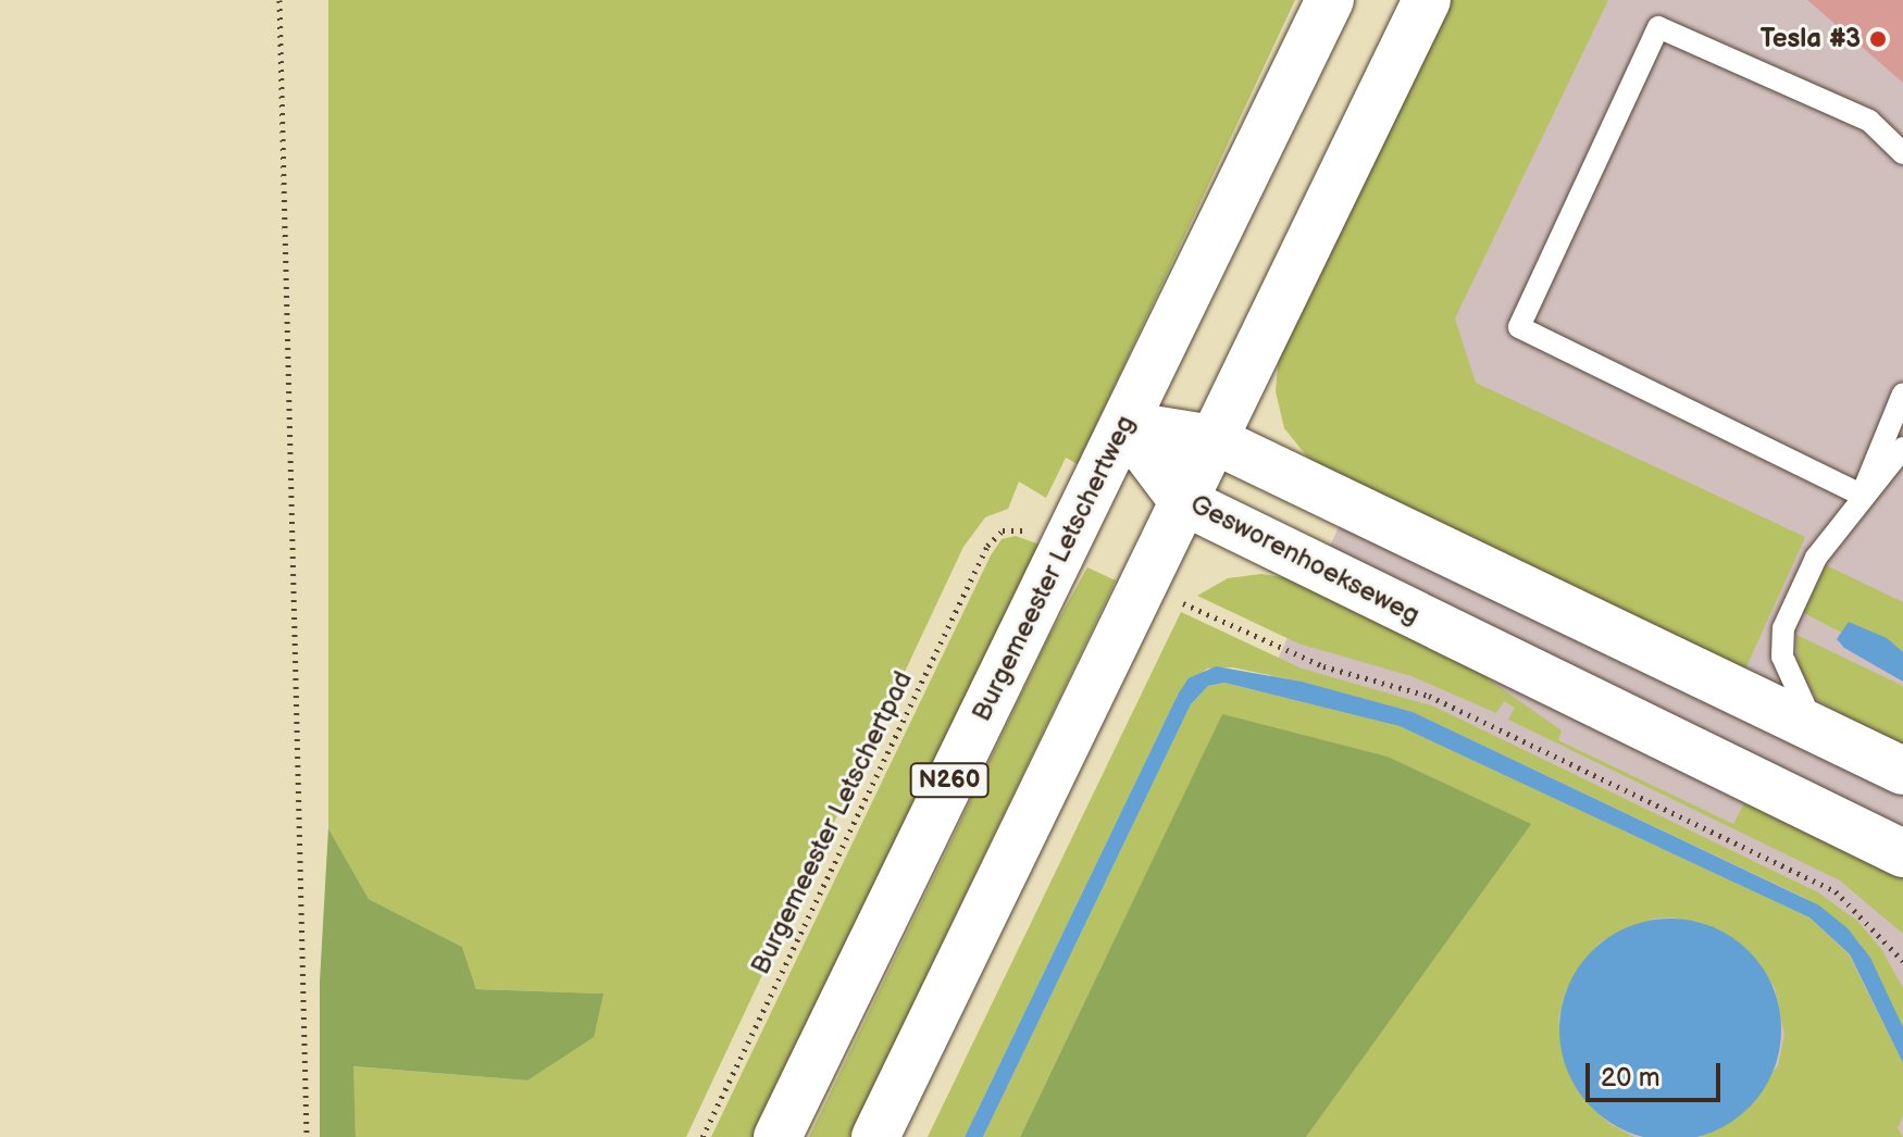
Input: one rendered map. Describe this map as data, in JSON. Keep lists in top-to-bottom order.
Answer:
{
  "streets": {
    "main road": ["Gesworenhoekseweg", "Burgemeester Letschertweg", "N260"],
    "path": ["Burgemeester Letschertpad"]
  },
  "crossings": [
    ["Gesworenhoekseweg", "Burgemeester Letschertweg"],
    ["Burgemeester Letschertweg", "Burgemeester Letschertpad"]
  ],
  "places": ["Tesla #3"],
  "scale_bar": "20 m"
}
